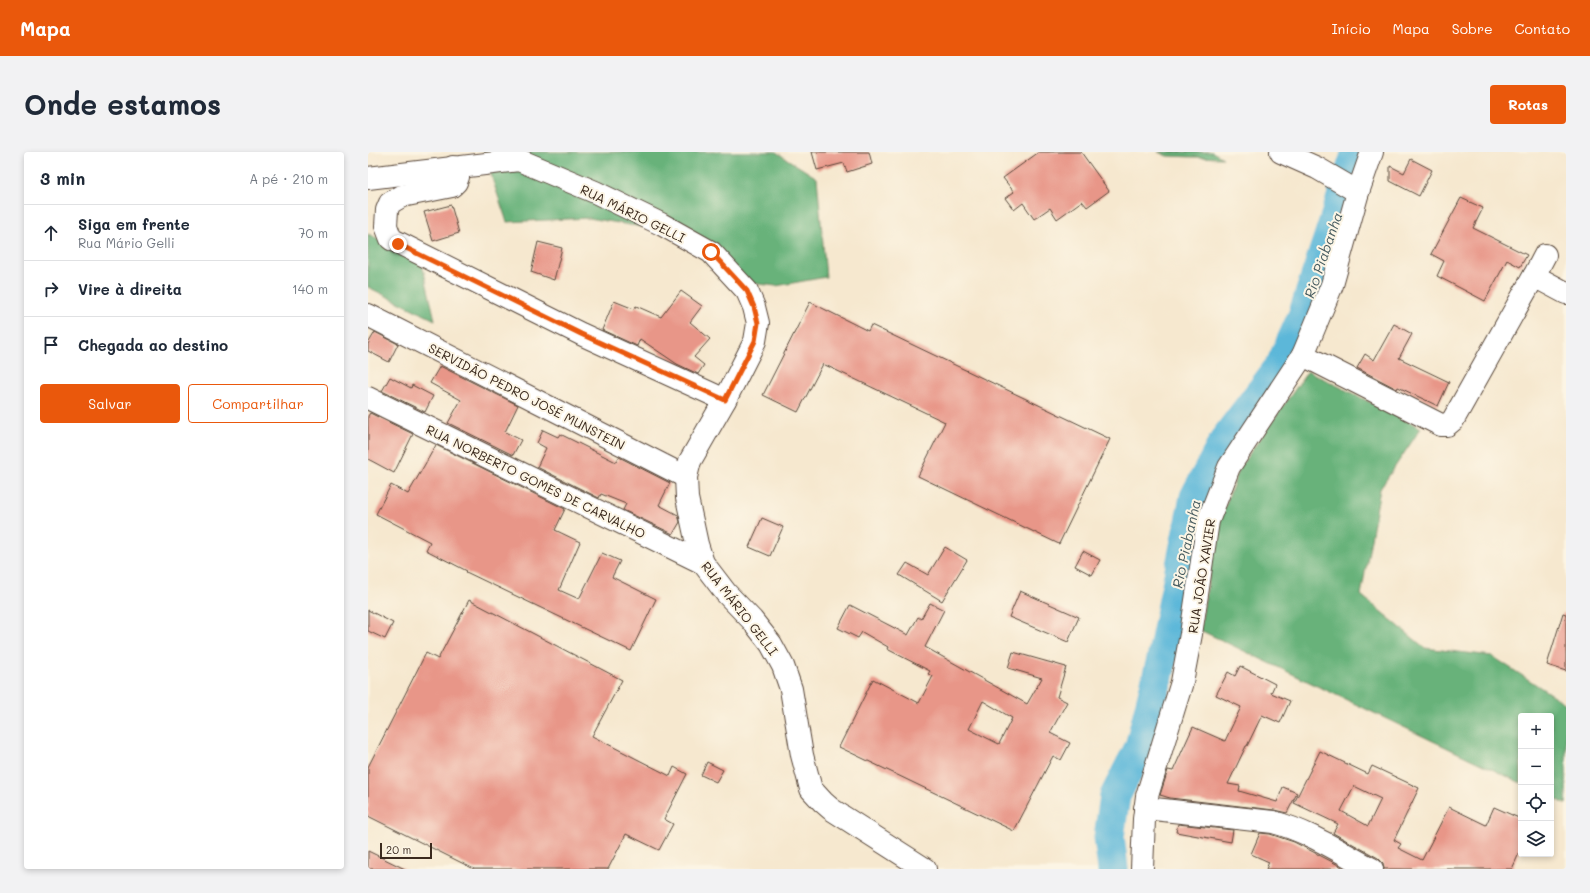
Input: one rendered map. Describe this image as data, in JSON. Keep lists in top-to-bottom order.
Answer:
{
  "streets": {
    "street": [
      "RUA MÁRIO GELLI",
      "SERVIDÃO PEDRO JOSÉ MUNSTEIN",
      "RUA NORBERTO GOMES DE CARVALHO",
      "RUA JOÃO XAVIER"
    ]
  },
  "crossings": [
    ["RUA MÁRIO GELLI", "SERVIDÃO PEDRO JOSÉ MUNSTEIN"],
    ["RUA MÁRIO GELLI", "RUA NORBERTO GOMES DE CARVALHO"]
  ],
  "water": ["Rio Piabanha"],
  "scale_bar": "20 m",
  "page": {
    "header": "Mapa",
    "nav": [
      "Início",
      "Mapa",
      "Sobre",
      "Contato"
    ],
    "buttons": [
      "Rotas",
      ["Salvar", "Compartilhar"]
    ],
    "title": "Onde estamos",
    "heading": ["3 min", "A pé · 210 m"],
    "list": [
      ["Siga em frente", "Rua Mário Gelli", "70 m"],
      ["Vire à direita", "140 m"],
      "Chegada ao destino"
    ],
    "map_buttons": ["+", "−"],
    "scale": "20 m"
  }
}
